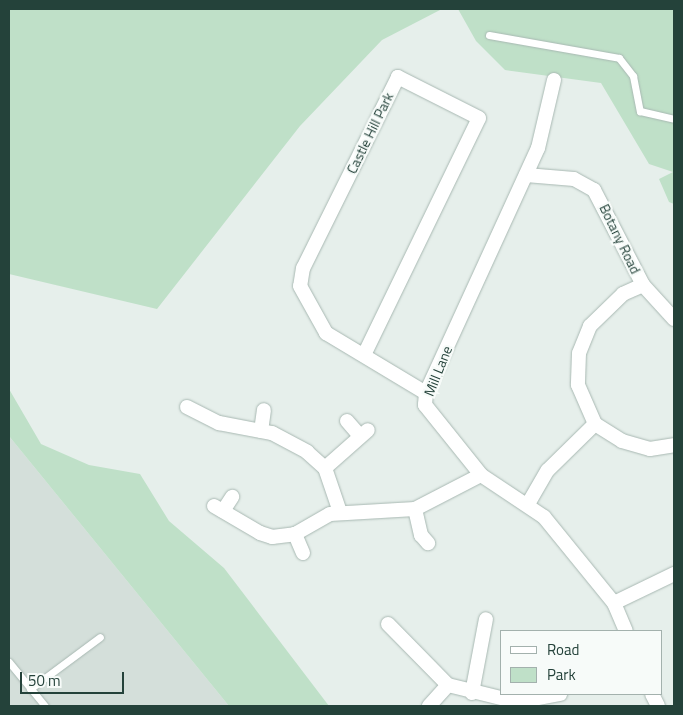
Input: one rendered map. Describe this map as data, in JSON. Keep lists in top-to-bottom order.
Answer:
{
  "streets": {
    "street": ["Castle Hill Park", "Botany Road", "Mill Lane"]
  },
  "crossings": [
    ["Castle Hill Park", "Mill Lane"],
    ["Botany Road", "Mill Lane"]
  ],
  "legend": ["Road", "Park"],
  "scale_bar": "50 m"
}
